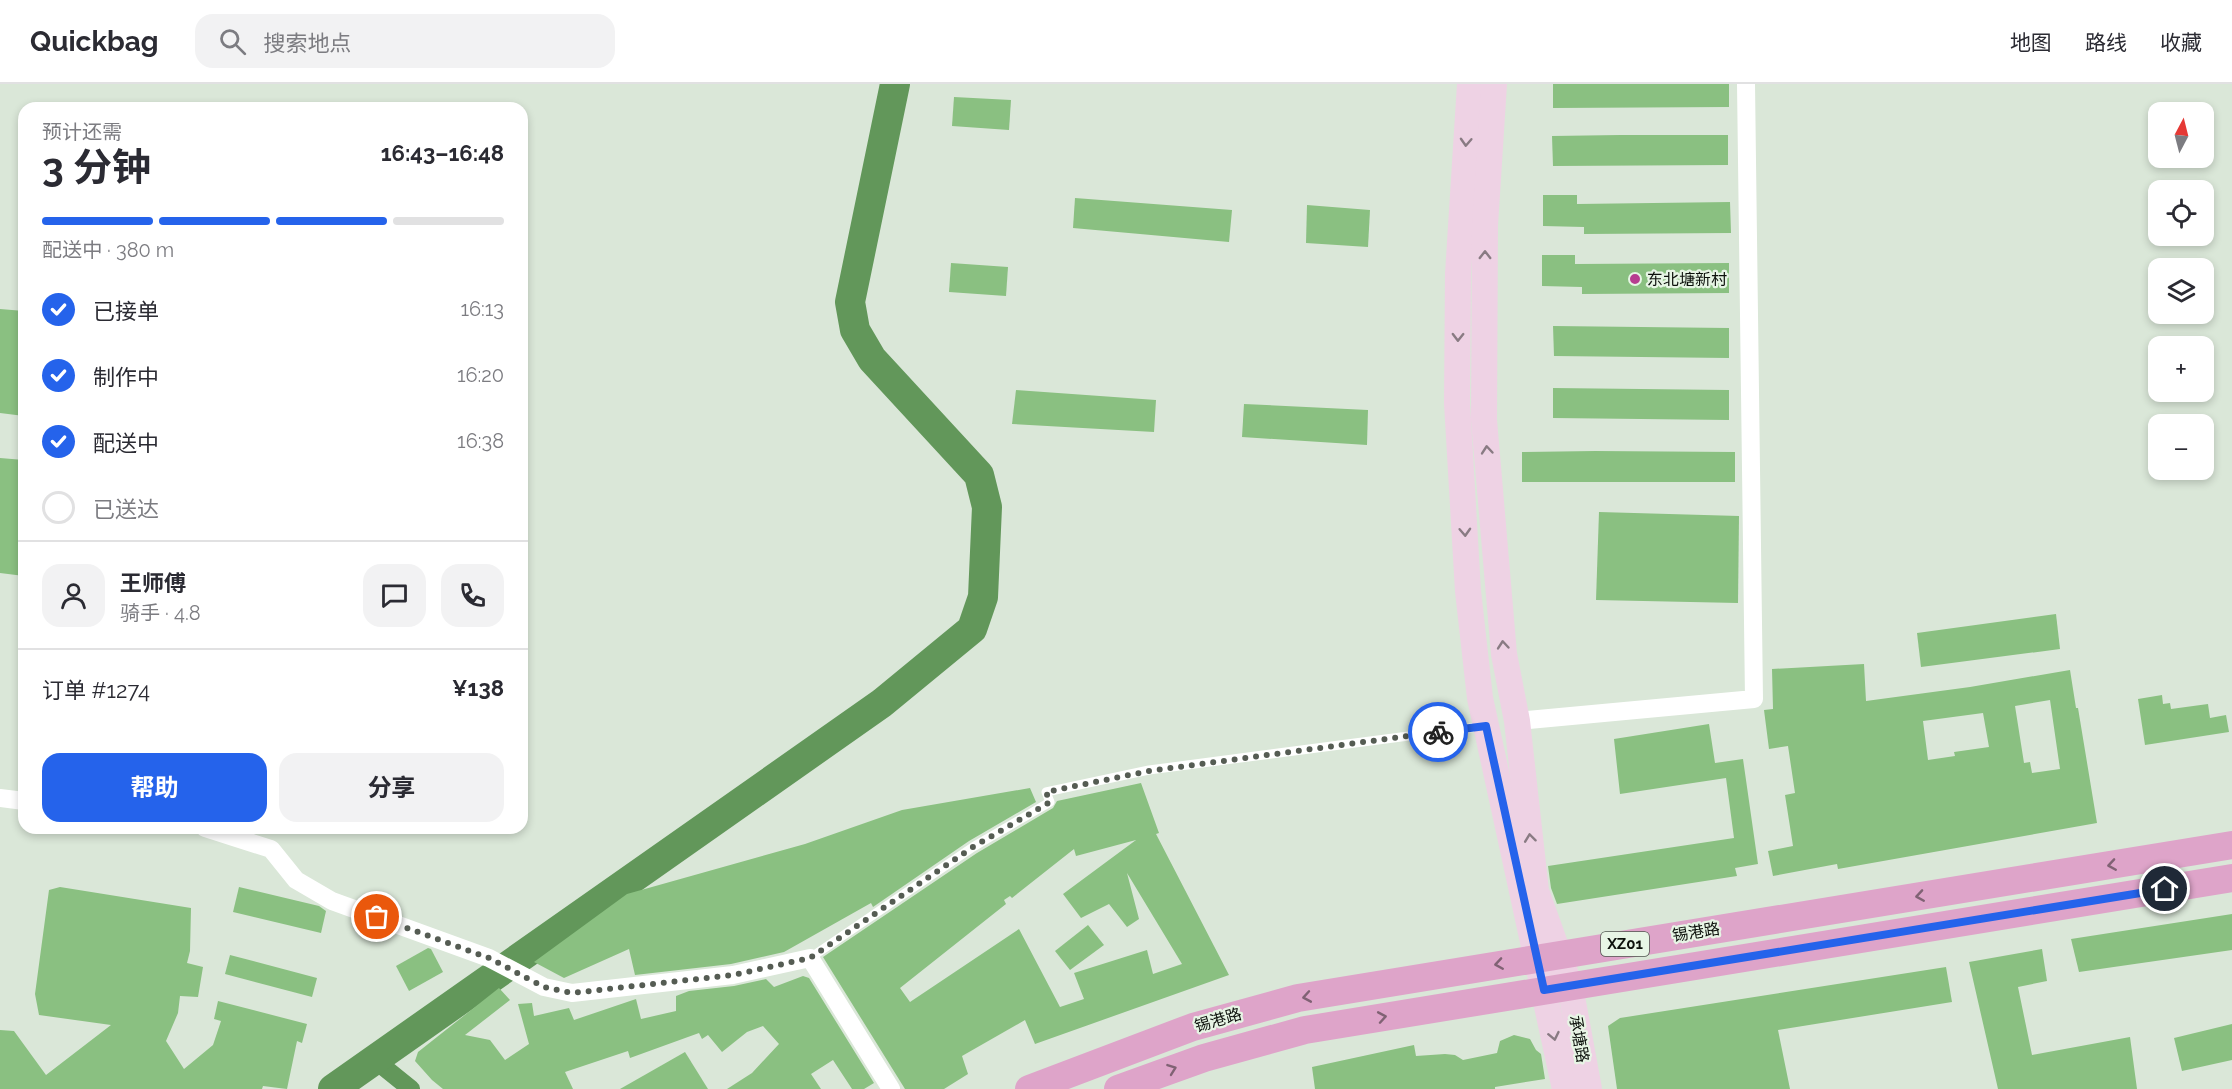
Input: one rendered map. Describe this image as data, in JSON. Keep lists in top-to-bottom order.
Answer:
{
  "streets": {
    "main road": ["锡港路", "XZ01"],
    "street": ["承塘路"]
  },
  "crossings": [
    ["锡港路", "承塘路"]
  ],
  "places": ["东北塘新村"],
  "north": "top",
  "page": {
    "header": "Quickbag",
    "search": "搜索地点",
    "nav": ["地图", "路线", "收藏"],
    "map_buttons": ["+", "−"],
    "heading": ["3 分钟", "预计还需", "16:43–16:48"],
    "panel": [
      "王师傅",
      "骑手 · 4.8",
      "订单 #1274",
      "¥138"
    ],
    "bar": "配送中 · 380 m",
    "list": [
      ["已接单", "16:13"],
      ["制作中", "16:20"],
      ["配送中", "16:38"],
      "已送达"
    ],
    "buttons": ["帮助", "分享"]
  }
}
